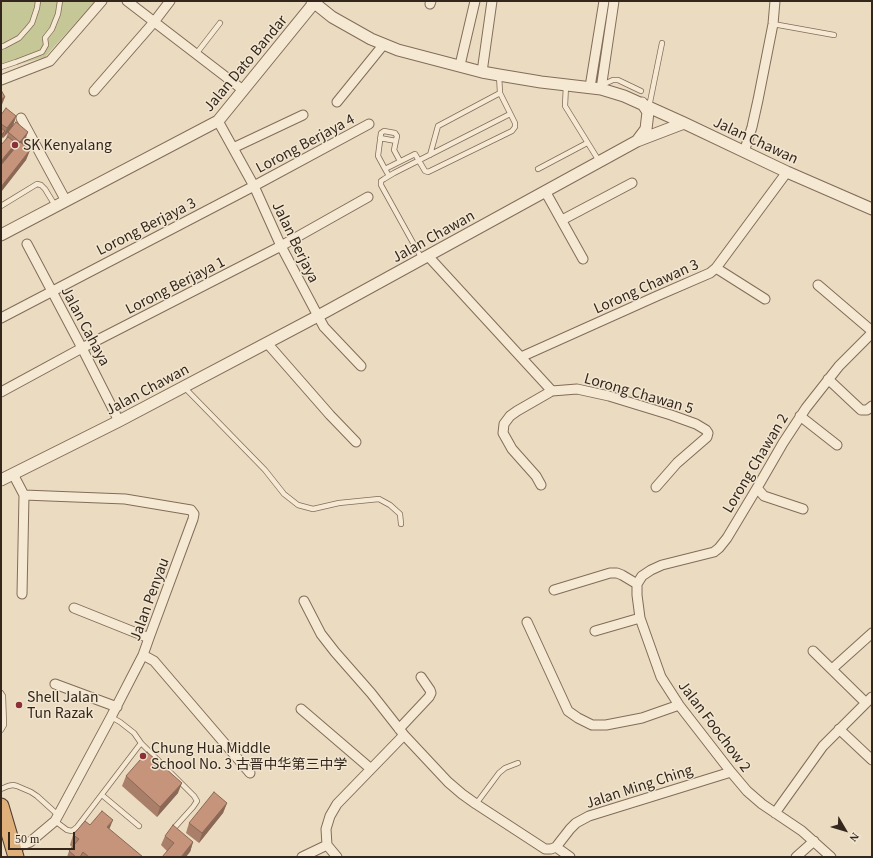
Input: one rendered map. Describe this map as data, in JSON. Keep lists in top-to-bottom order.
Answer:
{
  "streets": {
    "street": [
      "Jalan Dato Bandar",
      "Jalan Chawan",
      "Lorong Berjaya 4",
      "Lorong Berjaya 3",
      "Jalan Berjaya",
      "Lorong Berjaya 1",
      "Lorong Chawan 3",
      "Jalan Cahaya",
      "Lorong Chawan 5",
      "Lorong Chawan 2",
      "Jalan Penyau",
      "Jalan Foochow 2",
      "Jalan Ming Ching"
    ]
  },
  "crossings": [
    ["Jalan Dato Bandar", "Jalan Berjaya"],
    ["Jalan Chawan", "Jalan Berjaya"],
    ["Jalan Chawan", "Lorong Chawan 3"],
    ["Jalan Chawan", "Jalan Cahaya"],
    ["Lorong Berjaya 4", "Lorong Berjaya 3"],
    ["Lorong Berjaya 4", "Jalan Berjaya"],
    ["Lorong Berjaya 3", "Jalan Berjaya"],
    ["Lorong Berjaya 3", "Jalan Cahaya"],
    ["Jalan Berjaya", "Lorong Berjaya 1"],
    ["Lorong Berjaya 1", "Jalan Cahaya"],
    ["Lorong Chawan 2", "Jalan Foochow 2"],
    ["Jalan Foochow 2", "Jalan Ming Ching"]
  ],
  "places": ["SK Kenyalang", "Shell Jalan Tun Razak", "Chung Hua Middle School No. 3 古晋中华第三中学"],
  "scale_bar": "50 m",
  "north": "bottom right"
}
